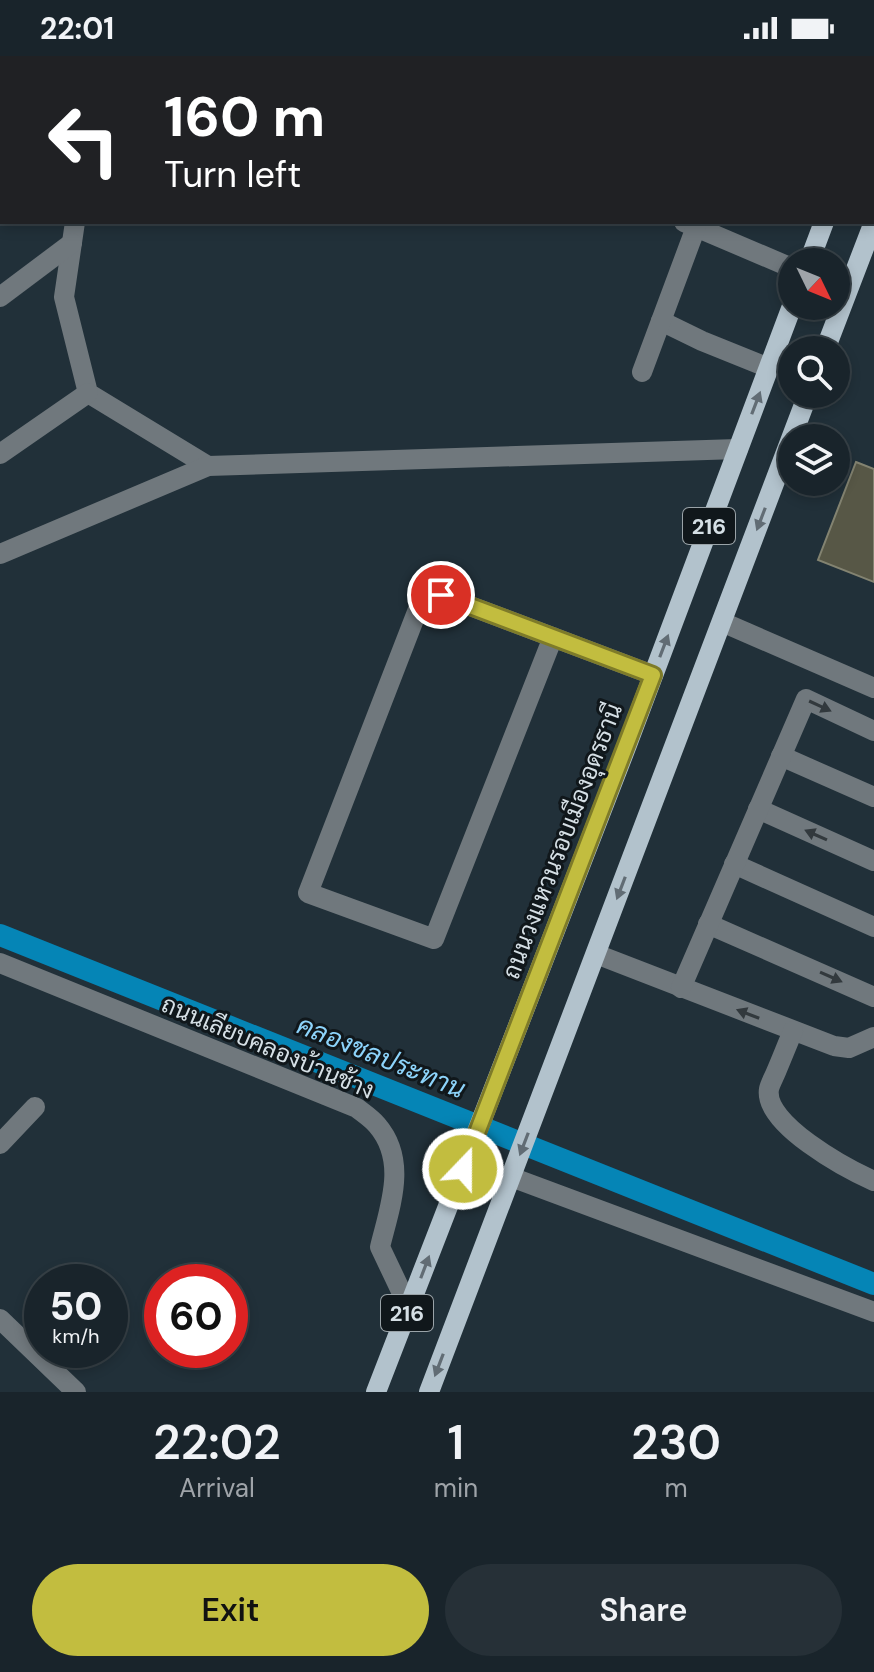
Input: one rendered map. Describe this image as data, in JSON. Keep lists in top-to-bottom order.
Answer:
{
  "streets": {
    "main road": ["216", "ถนนวงแหวนรอบเมืองอุดรธานี"],
    "street": ["ถนนเลียบคลองบ้านช้าง"]
  },
  "crossings": [
    ["ถนนวงแหวนรอบเมืองอุดรธานี", "ถนนเลียบคลองบ้านช้าง"]
  ],
  "water": ["คลองชลประทาน"],
  "north": "bottom right",
  "page": {
    "status": "22:01",
    "turn": ["160 m", "Turn left"],
    "speed": "50 km/h",
    "limit": "60",
    "eta": [
      "22:02",
      "Arrival",
      "1",
      "min",
      "230",
      "m"
    ],
    "buttons": ["Exit", "Share"]
  }
}
